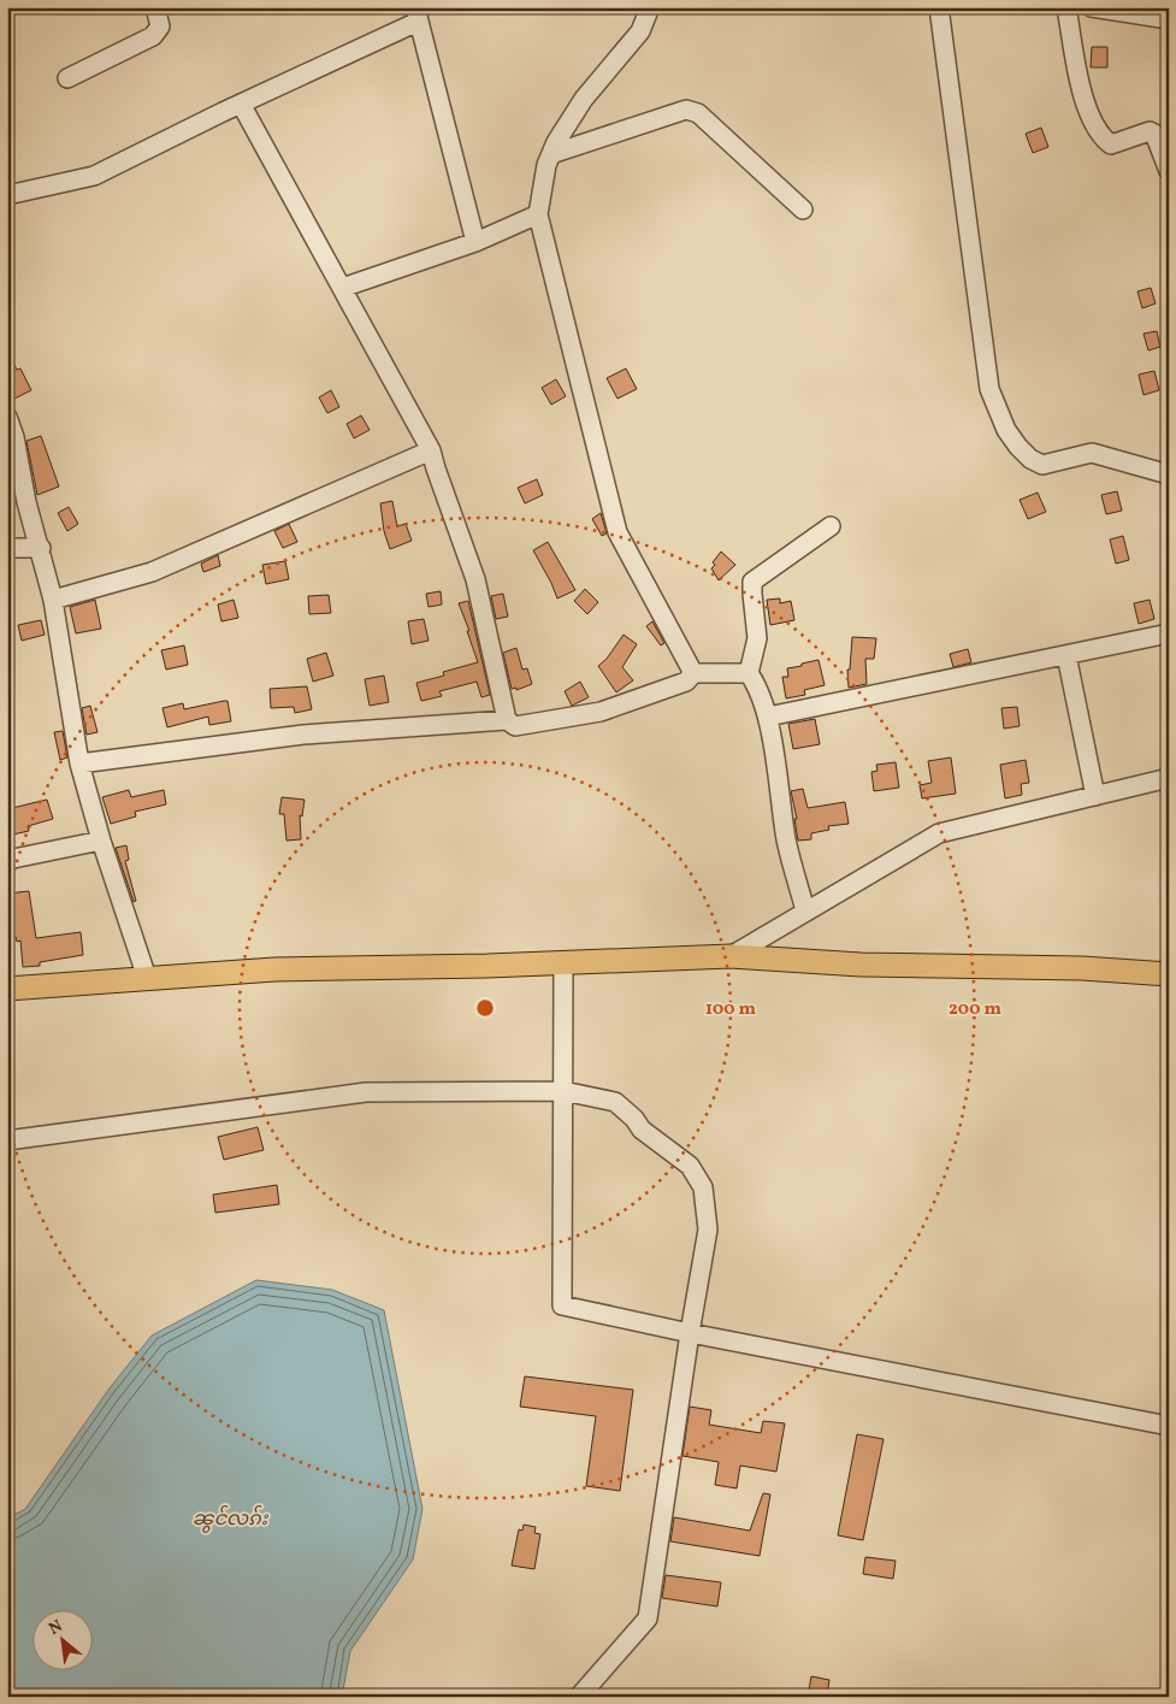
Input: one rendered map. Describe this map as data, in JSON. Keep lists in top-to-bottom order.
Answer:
{
  "water": ["ၼွင်လၵ်း"],
  "north": "top left",
  "rings": ["100 m", "200 m"]
}
